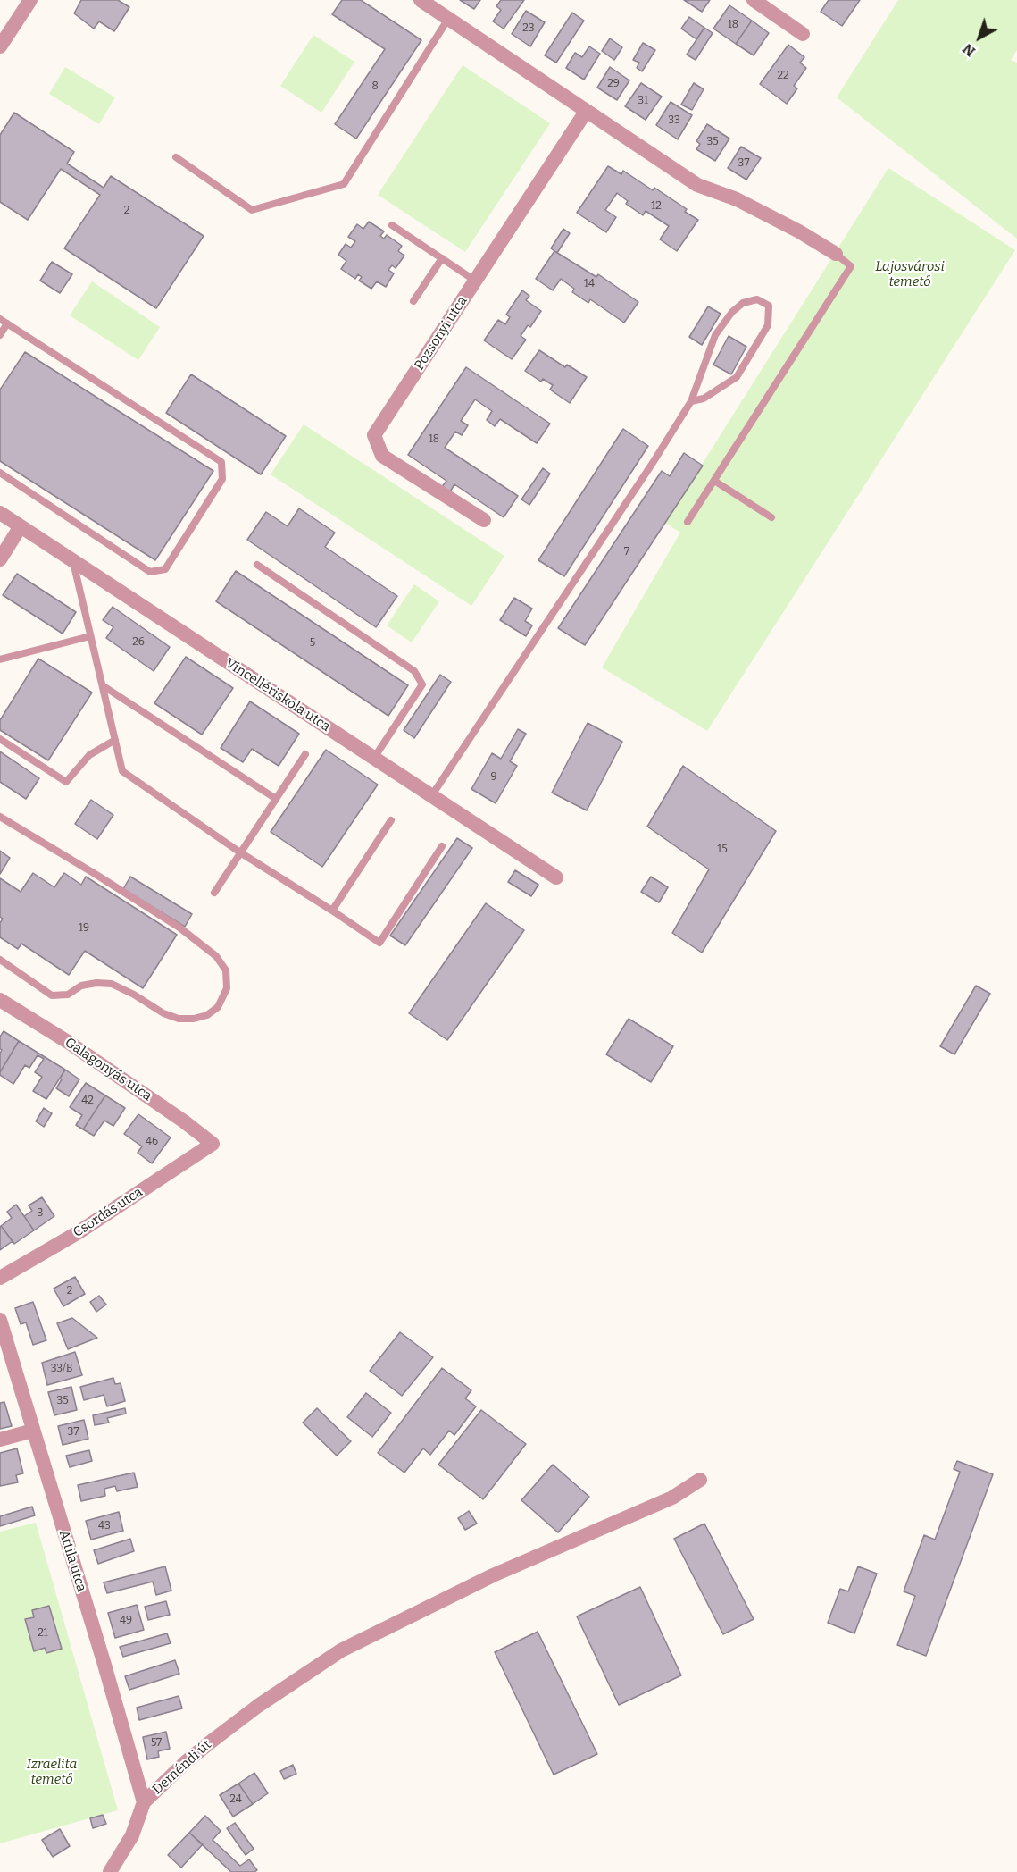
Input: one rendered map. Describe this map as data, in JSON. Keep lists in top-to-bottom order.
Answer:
{
  "streets": {
    "street": [
      "Pozsonyi utca",
      "Vincellériskola utca",
      "Galagonyás utca",
      "Csordás utca",
      "Attila utca",
      "Deméndi út"
    ]
  },
  "crossings": [
    ["Galagonyás utca", "Csordás utca"],
    ["Attila utca", "Deméndi út"]
  ],
  "parks": ["Lajosvárosi temető", "Izraelita temető"],
  "house_numbers": [
    "18",
    "23",
    "22",
    "29",
    "8",
    "31",
    "33",
    "35",
    "37",
    "12",
    "2",
    "14",
    "18",
    "7",
    "26",
    "5",
    "9",
    "15",
    "19",
    "42",
    "46",
    "3",
    "2",
    "33/B",
    "35",
    "37",
    "43",
    "49",
    "21",
    "57",
    "24"
  ],
  "north": "bottom left"
}
